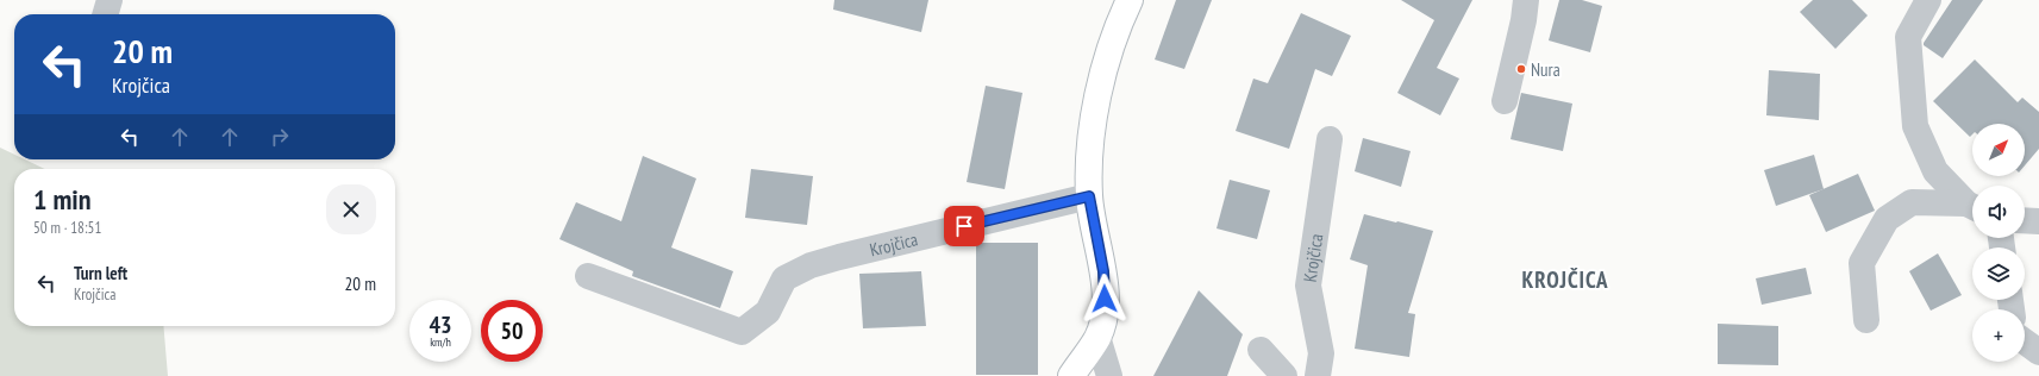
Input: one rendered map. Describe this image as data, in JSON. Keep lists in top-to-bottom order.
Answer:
{
  "streets": {
    "street": ["Krojčica"]
  },
  "districts": ["KROJČICA"],
  "places": ["Nura"],
  "north": "top right",
  "page": {
    "turn": ["20 m", "Krojčica"],
    "map_buttons": "+",
    "heading": ["1 min", "50 m · 18:51"],
    "list": [
      {
        "name": "Turn left",
        "note": "Krojčica",
        "value": "20 m"
      }
    ],
    "speed": "43 km/h",
    "limit": "50"
  }
}
